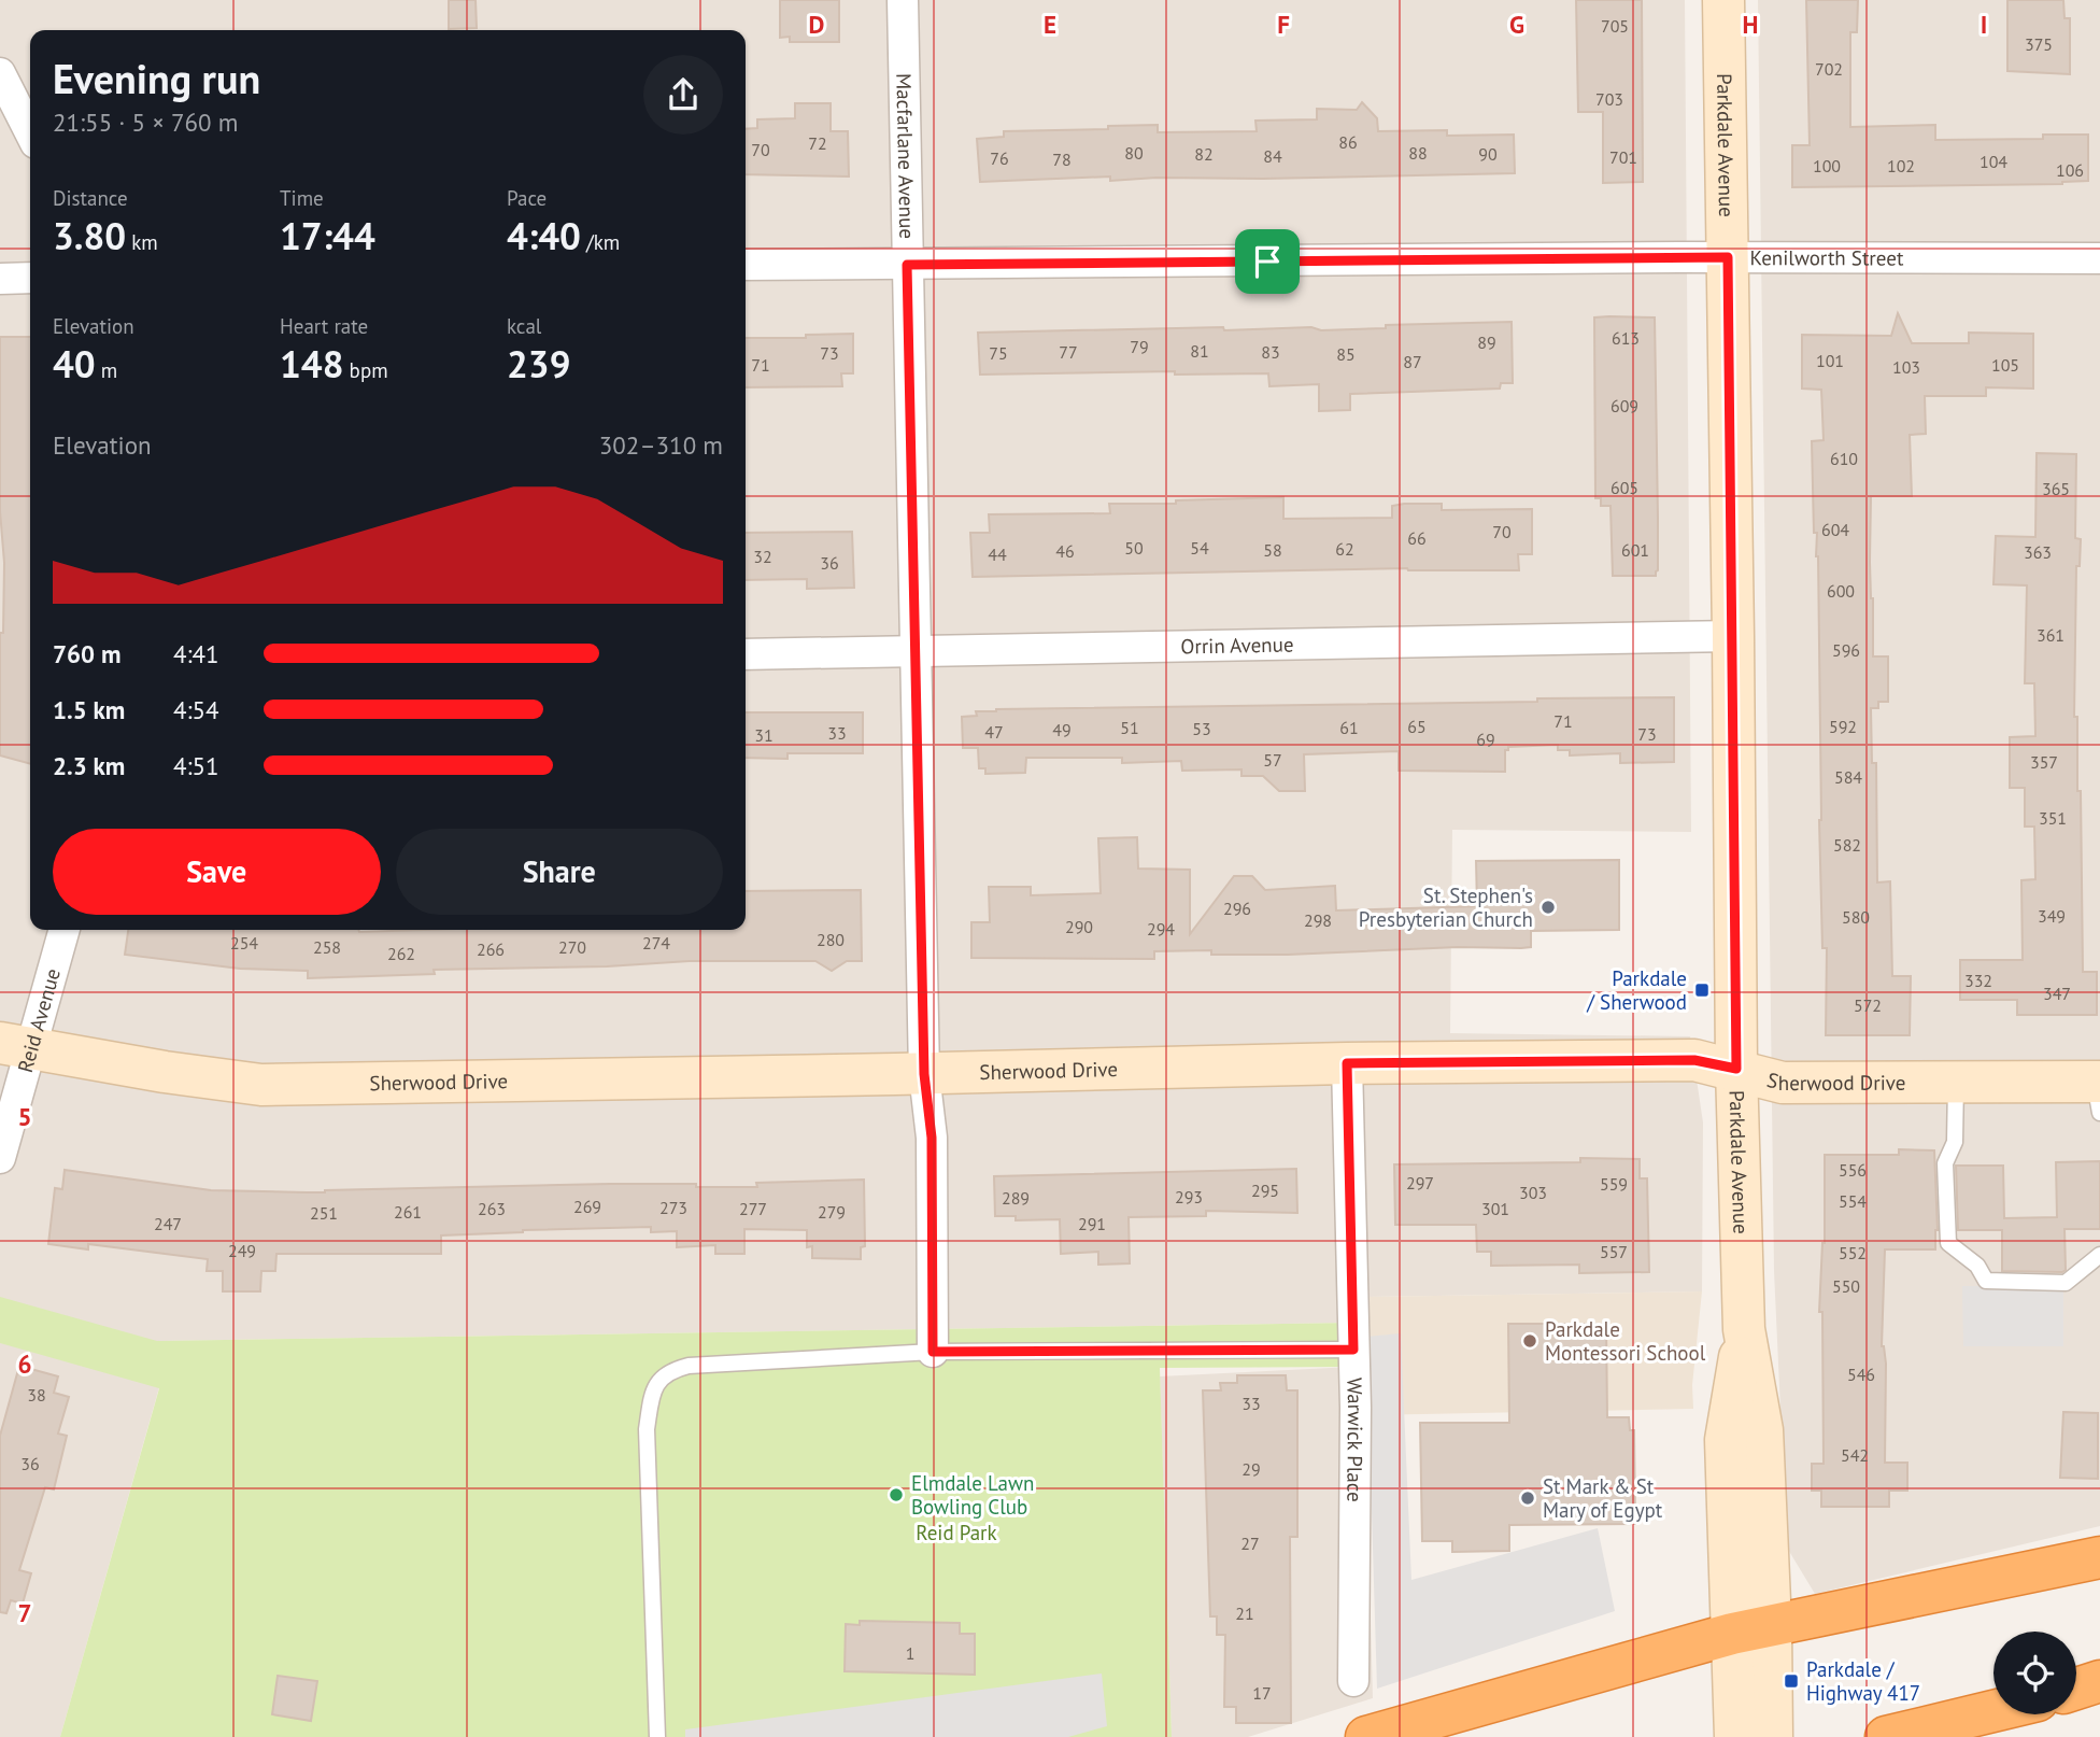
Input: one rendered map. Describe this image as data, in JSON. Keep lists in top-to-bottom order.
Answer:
{
  "streets": {
    "street": [
      "Parkdale Avenue",
      "Macfarlane Avenue",
      "Kenilworth Street",
      "Orrin Avenue",
      "Reid Avenue",
      "Sherwood Drive",
      "Warwick Place"
    ]
  },
  "crossings": [
    ["Parkdale Avenue", "Kenilworth Street"],
    ["Parkdale Avenue", "Orrin Avenue"],
    ["Parkdale Avenue", "Sherwood Drive"],
    ["Macfarlane Avenue", "Kenilworth Street"],
    ["Macfarlane Avenue", "Orrin Avenue"],
    ["Macfarlane Avenue", "Sherwood Drive"],
    ["Reid Avenue", "Sherwood Drive"],
    ["Sherwood Drive", "Warwick Place"]
  ],
  "parks": ["Reid Park"],
  "places": {
    "other": [
      "St. Stephen's Presbyterian Church",
      "Parkdale Montessori School",
      "Elmdale Lawn Bowling Club",
      "St Mark & St Mary of Egypt"
    ],
    "transit": ["Parkdale / Sherwood", "Parkdale / Highway 417"]
  },
  "house_numbers": [
    "705",
    "375",
    "702",
    "703",
    "86",
    "72",
    "70",
    "80",
    "88",
    "82",
    "90",
    "84",
    "701",
    "76",
    "78",
    "104",
    "100",
    "102",
    "106",
    "613",
    "89",
    "79",
    "81",
    "77",
    "83",
    "73",
    "75",
    "85",
    "101",
    "87",
    "71",
    "105",
    "103",
    "609",
    "610",
    "605",
    "365",
    "604",
    "70",
    "66",
    "50",
    "54",
    "62",
    "58",
    "601",
    "46",
    "363",
    "44",
    "32",
    "36",
    "600",
    "361",
    "596",
    "71",
    "65",
    "592",
    "51",
    "61",
    "53",
    "49",
    "47",
    "33",
    "73",
    "31",
    "69",
    "57",
    "357",
    "584",
    "351",
    "582",
    "296",
    "349",
    "580",
    "298",
    "290",
    "294",
    "280",
    "254",
    "274",
    "258",
    "270",
    "266",
    "262",
    "332",
    "347",
    "572",
    "556",
    "297",
    "559",
    "295",
    "303",
    "293",
    "289",
    "554",
    "269",
    "273",
    "263",
    "277",
    "301",
    "261",
    "279",
    "251",
    "247",
    "291",
    "249",
    "557",
    "552",
    "550",
    "546",
    "38",
    "33",
    "542",
    "36",
    "29",
    "27",
    "21",
    "1",
    "17"
  ],
  "page": {
    "heading": ["Evening run", "21:55 · 5 × 760 m"],
    "stats": [
      ["Distance", "3.80 km"],
      ["Time", "17:44"],
      ["Pace", "4:40 /km"],
      ["Elevation", "40 m"],
      ["Heart rate", "148 bpm"],
      ["kcal", "239"]
    ],
    "chart": ["Elevation", "302–310 m"],
    "list": [
      {
        "name": "760 m",
        "note": "4:41"
      },
      {
        "name": "1.5 km",
        "note": "4:54"
      },
      {
        "name": "2.3 km",
        "note": "4:51"
      }
    ],
    "buttons": ["Save", "Share"]
  },
  "grid": {
    "columns": [
      "D",
      "E",
      "F",
      "G",
      "H",
      "I"
    ],
    "rows": ["5", "6", "7"]
  }
}
